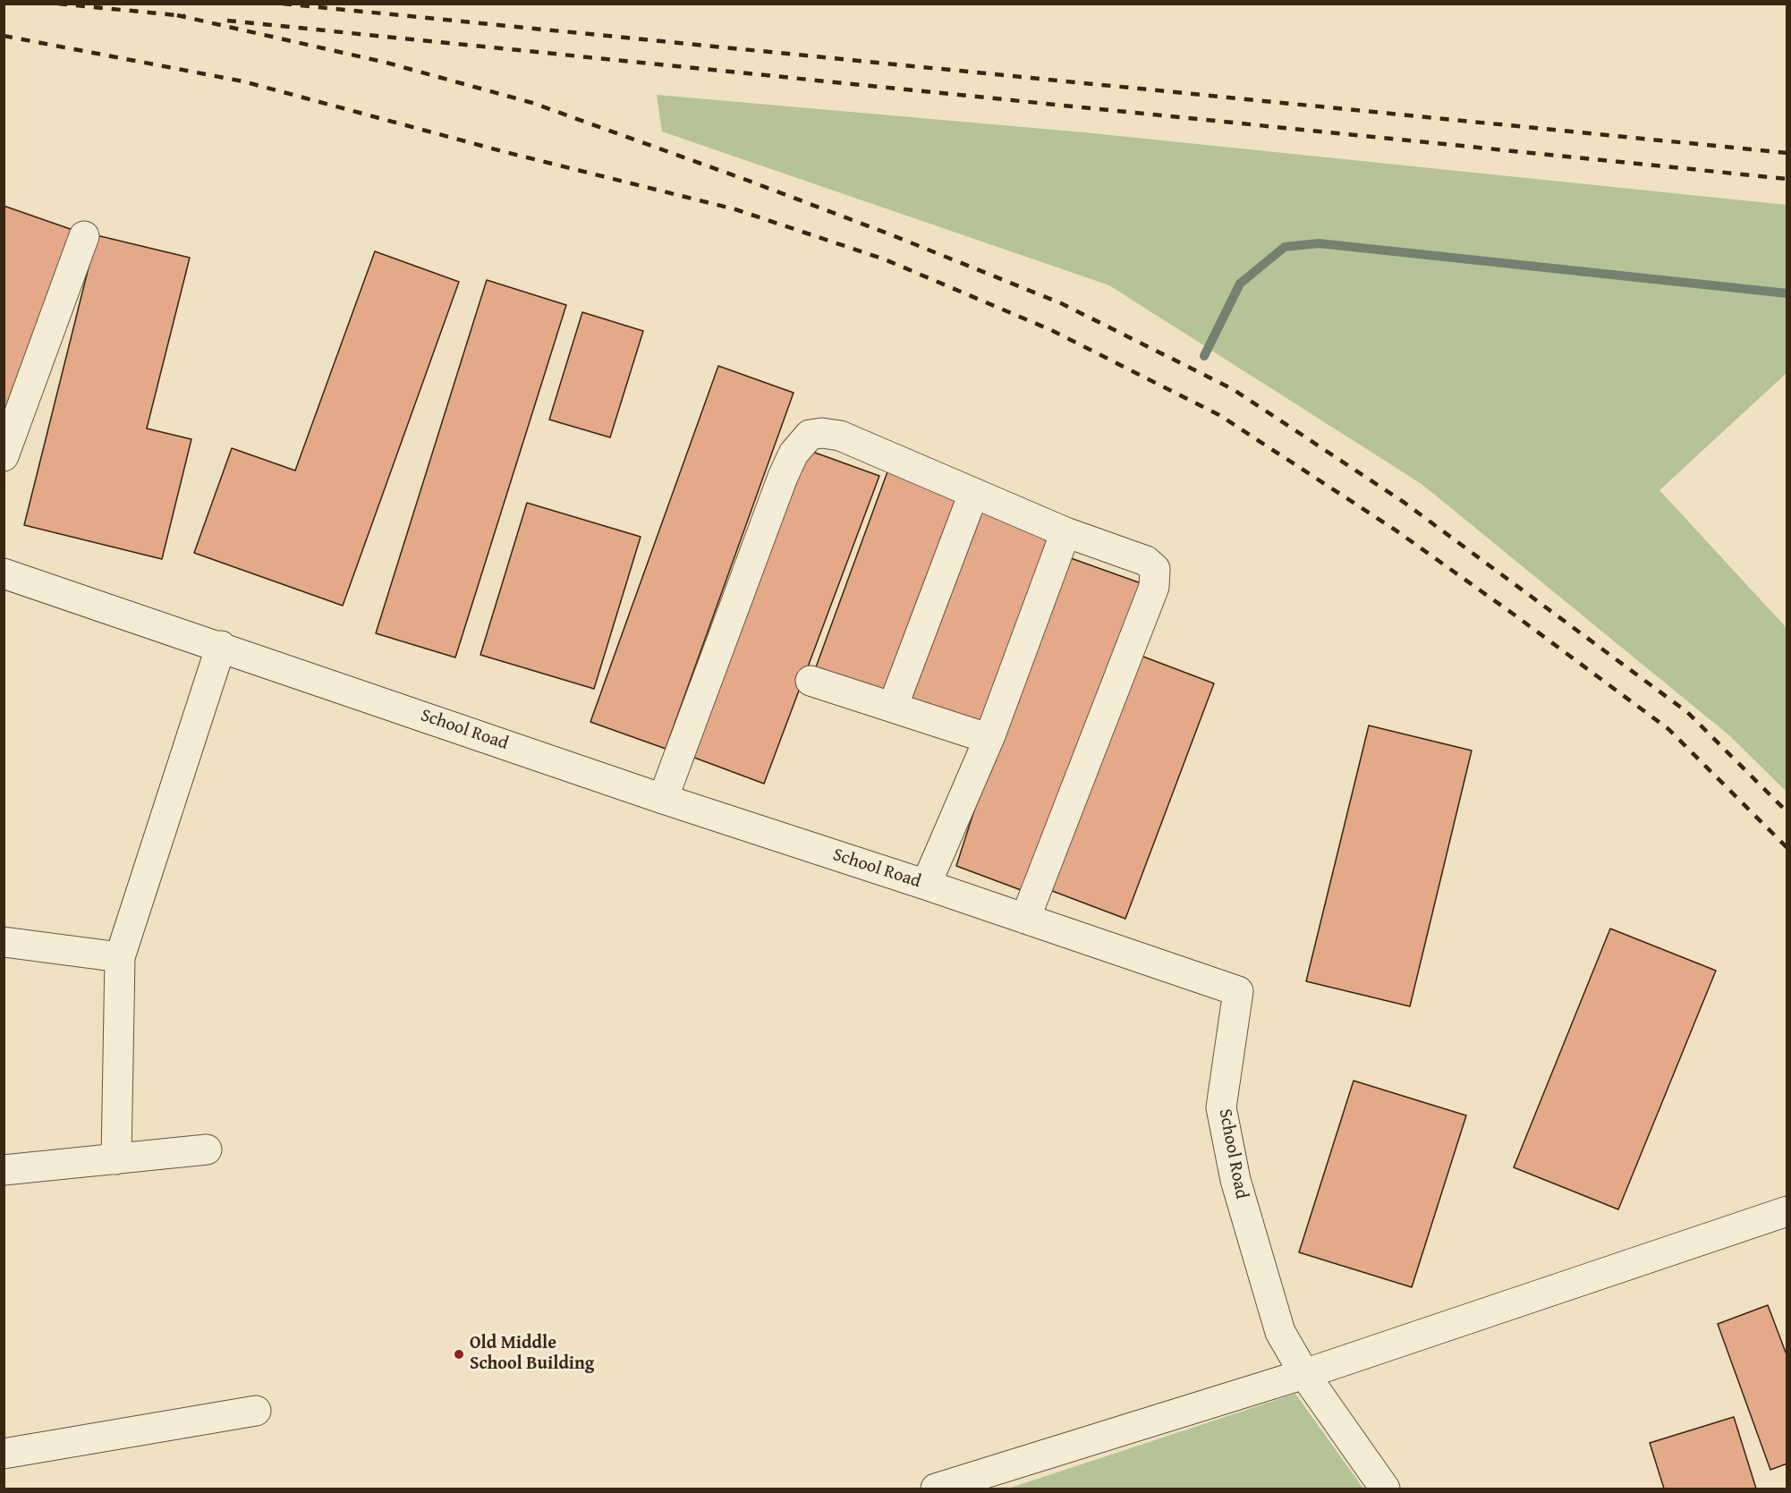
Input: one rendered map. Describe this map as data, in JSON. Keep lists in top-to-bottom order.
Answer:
{
  "streets": {
    "street": ["School Road"]
  },
  "places": ["Old Middle School Building"]
}
